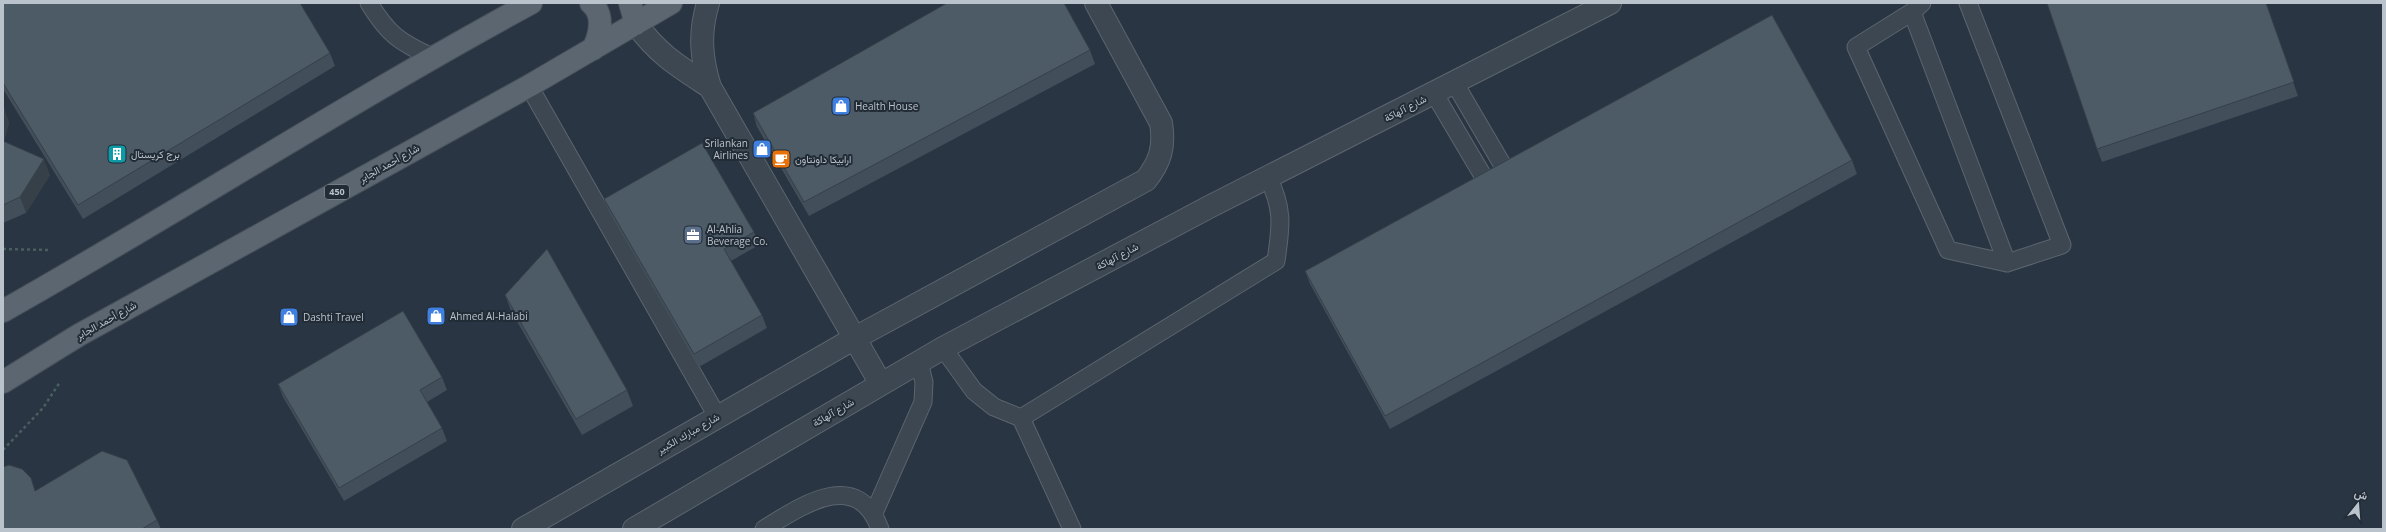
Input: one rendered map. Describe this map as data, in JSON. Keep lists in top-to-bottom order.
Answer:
{
  "streets": {
    "main road": ["شارع أحمد الجابر", "450"],
    "street": ["شارع آلهاكة", "شارع مبارك الكبير"]
  },
  "places": {
    "shop": [
      "Health House",
      "Srilankan Airlines",
      "Ahmed Al-Halabi",
      "Dashti Travel"
    ],
    "building": ["برج كريستال"],
    "cafe": ["ارابيكا داونتاون"],
    "office": ["Al-Ahlia Beverage Co."]
  },
  "north": "top"
}
